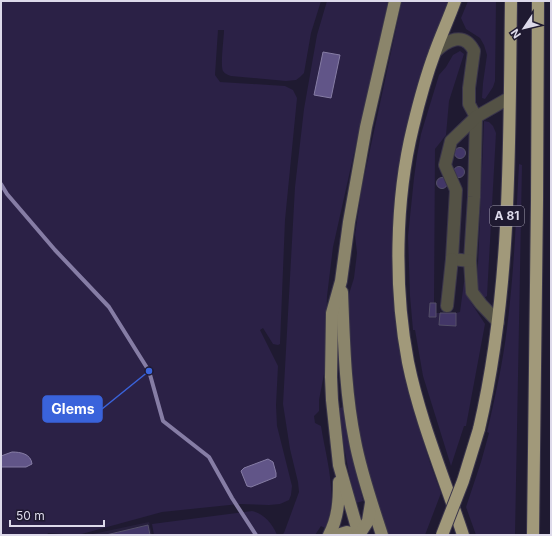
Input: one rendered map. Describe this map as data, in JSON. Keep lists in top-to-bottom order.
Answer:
{
  "streets": {
    "highway": ["A 81"]
  },
  "places": ["Glems"],
  "scale_bar": "50 m",
  "north": "bottom left"
}
